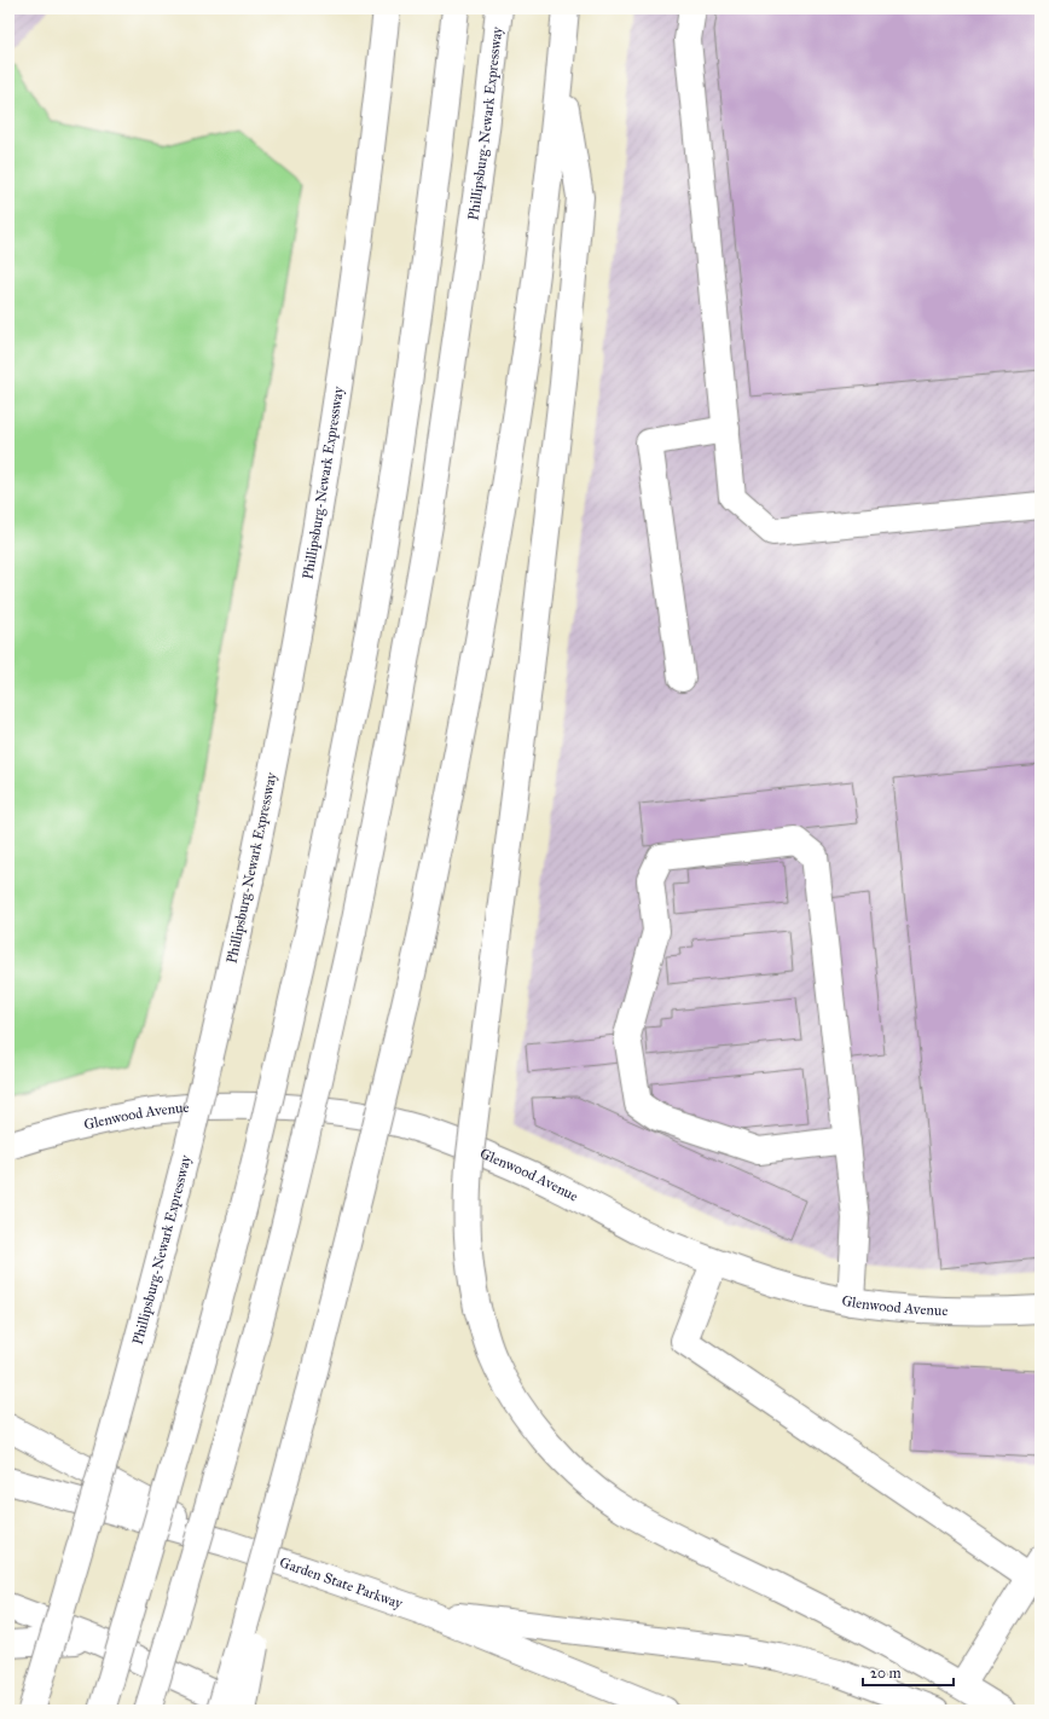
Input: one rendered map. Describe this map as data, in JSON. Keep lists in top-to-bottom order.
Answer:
{
  "streets": {
    "main road": ["Phillipsburg-Newark Expressway", "Glenwood Avenue", "Garden State Parkway"]
  },
  "scale_bar": "20 m"
}
